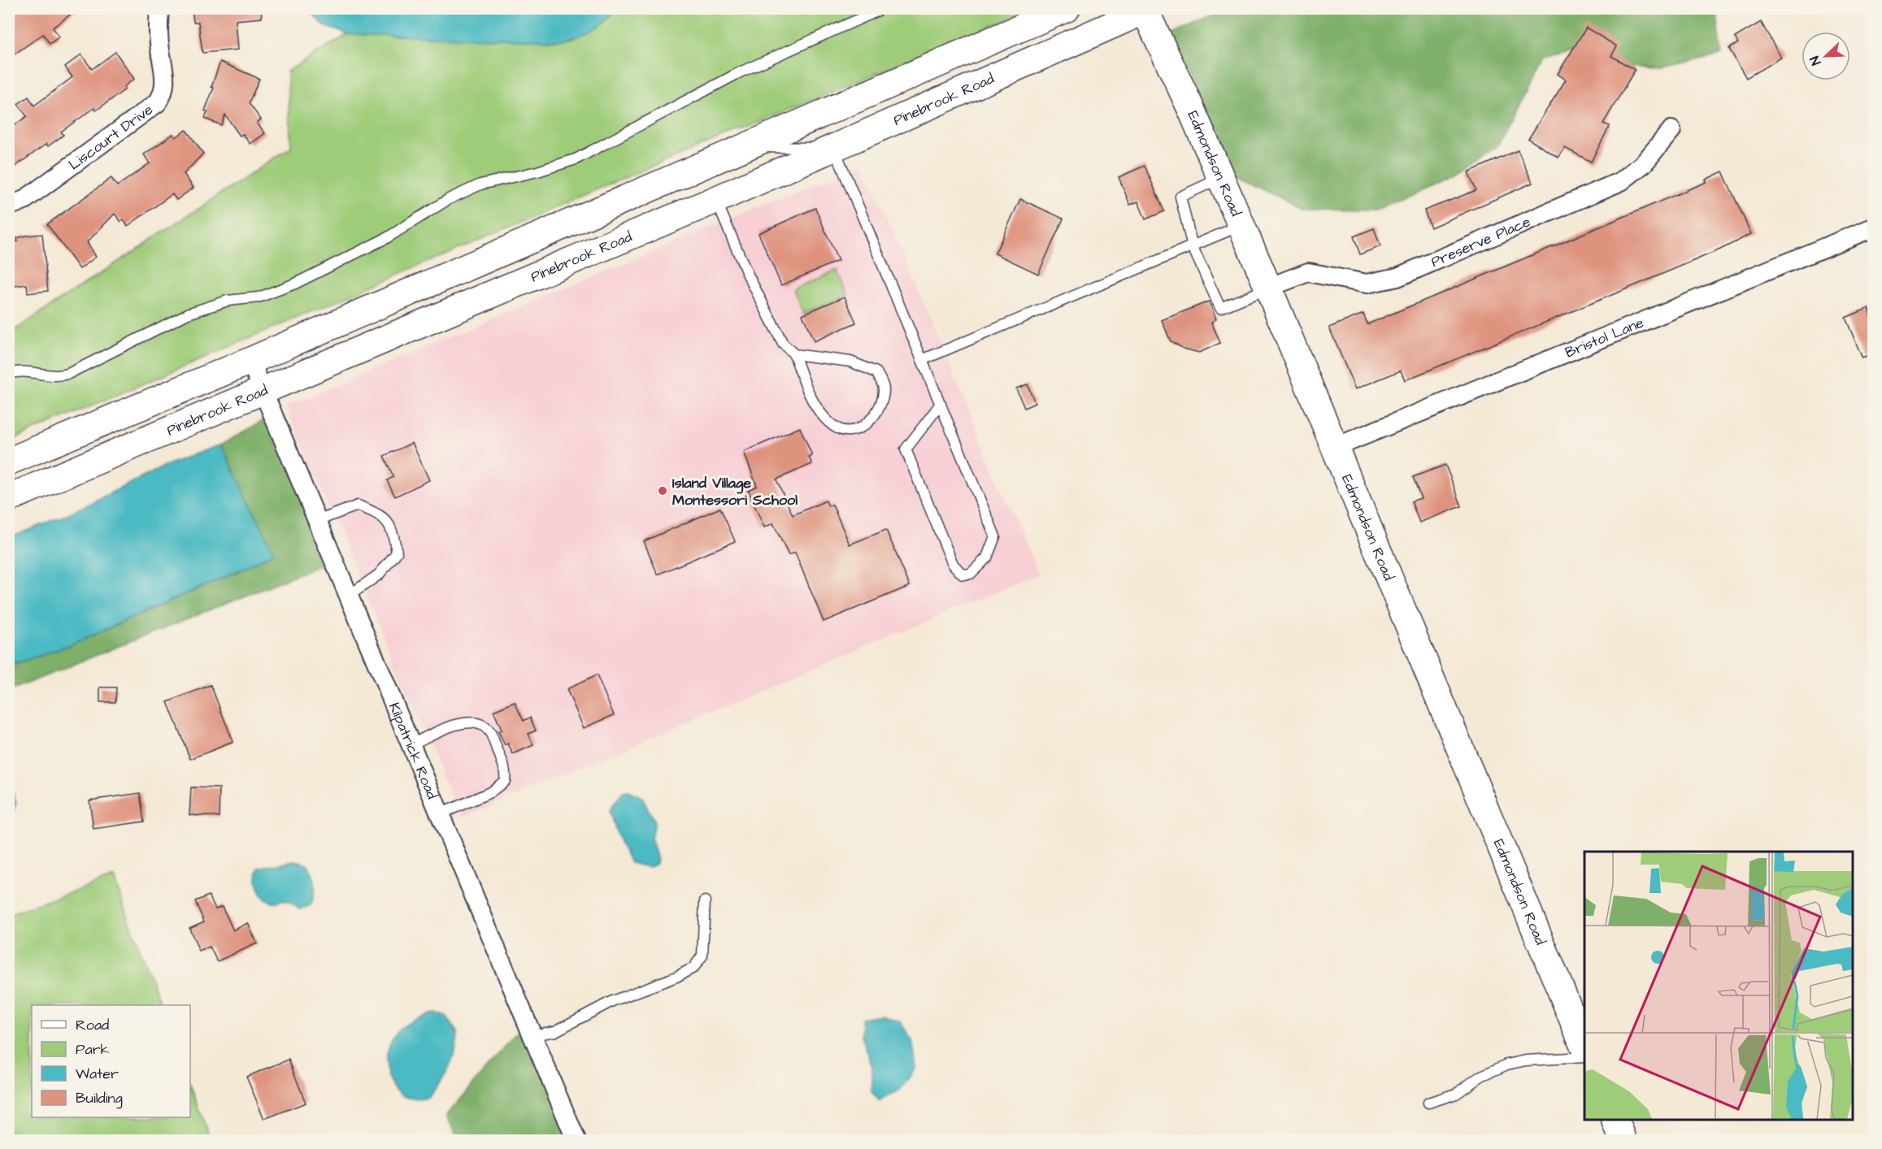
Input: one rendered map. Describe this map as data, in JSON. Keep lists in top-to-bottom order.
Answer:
{
  "streets": {
    "street": [
      "Pinebrook Road",
      "Liscourt Drive",
      "Edmondson Road",
      "Preserve Place",
      "Bristol Lane",
      "Kilpatrick Road"
    ]
  },
  "crossings": [
    ["Pinebrook Road", "Edmondson Road"],
    ["Pinebrook Road", "Kilpatrick Road"],
    ["Edmondson Road", "Preserve Place"],
    ["Edmondson Road", "Bristol Lane"]
  ],
  "places": ["Island Village Montessori School"],
  "legend": [
    "Road",
    "Park",
    "Water",
    "Building"
  ],
  "north": "bottom left"
}
